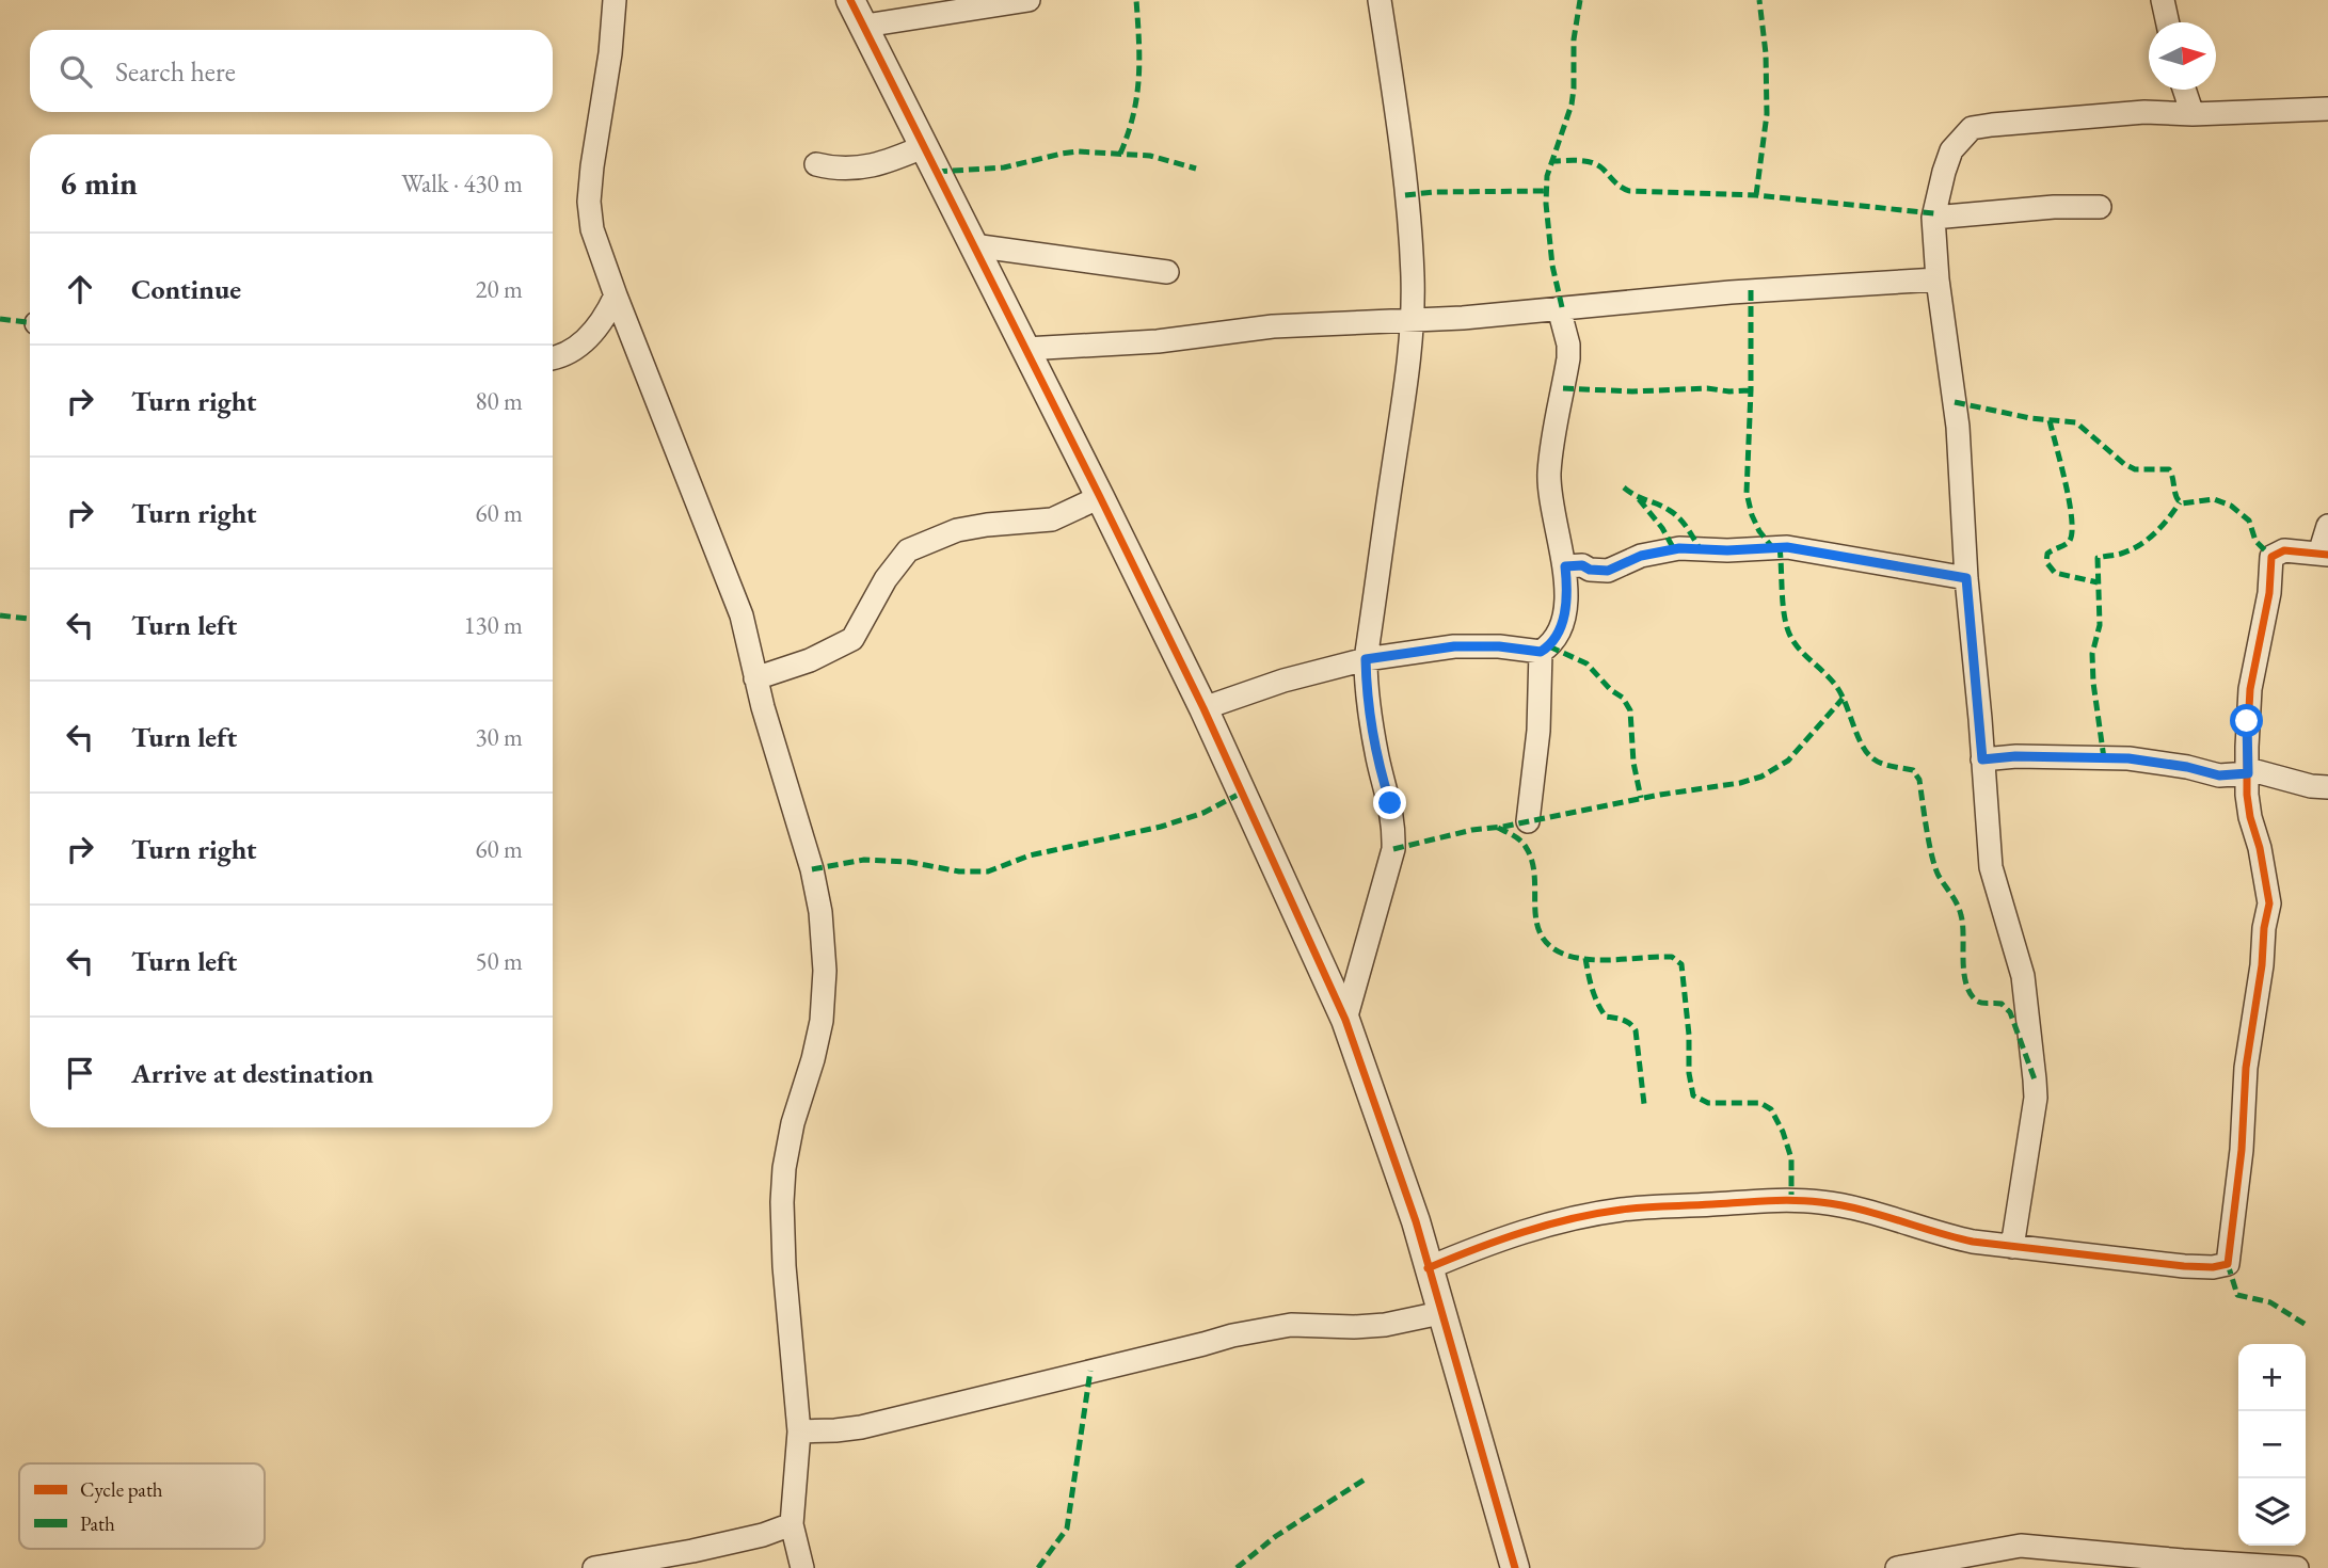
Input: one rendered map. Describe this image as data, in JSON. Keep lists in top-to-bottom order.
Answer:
{
  "legend": ["Cycle path", "Path"],
  "north": "right",
  "page": {
    "search": "Search here",
    "heading": ["6 min", "Walk · 430 m"],
    "list": [
      ["Continue", "20 m"],
      ["Turn right", "80 m"],
      ["Turn right", "60 m"],
      ["Turn left", "130 m"],
      ["Turn left", "30 m"],
      ["Turn right", "60 m"],
      ["Turn left", "50 m"],
      "Arrive at destination"
    ],
    "map_buttons": ["+", "−"]
  }
}
